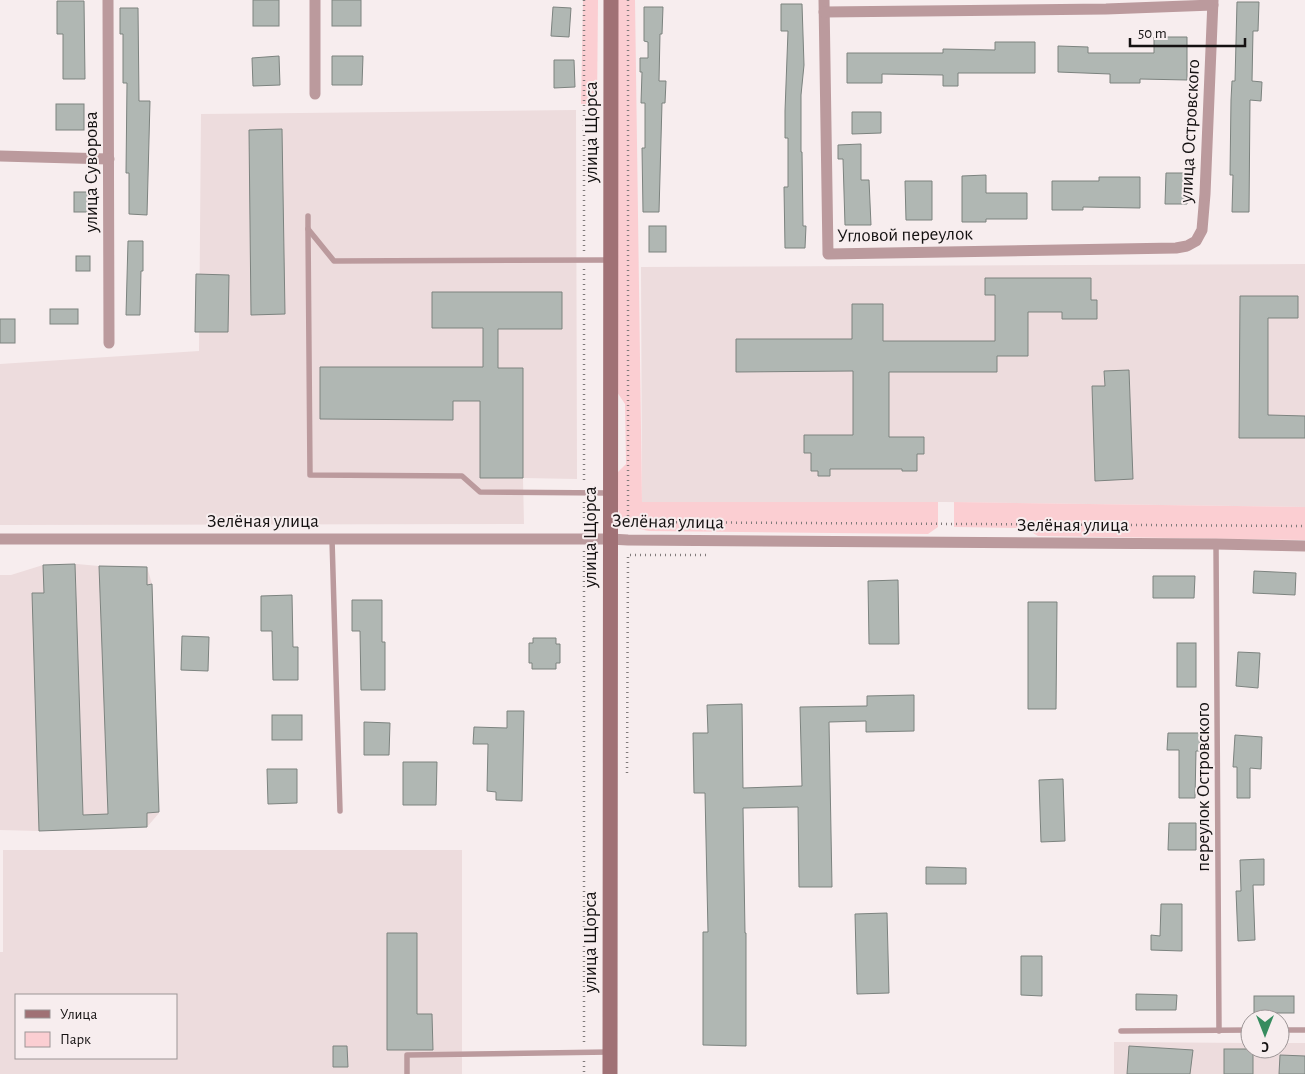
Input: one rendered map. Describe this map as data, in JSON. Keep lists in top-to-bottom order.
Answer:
{
  "streets": {
    "street": [
      "улица Островского",
      "улица Щорса",
      "улица Суворова",
      "Угловой переулок",
      "Зелёная улица"
    ],
    "lane": ["переулок Островского"]
  },
  "crossings": [
    ["улица Островского", "Угловой переулок"],
    ["улица Щорса", "Зелёная улица"],
    ["Зелёная улица", "переулок Островского"]
  ],
  "legend": ["Улица", "Парк"],
  "scale_bar": "50 m",
  "north": "bottom"
}
